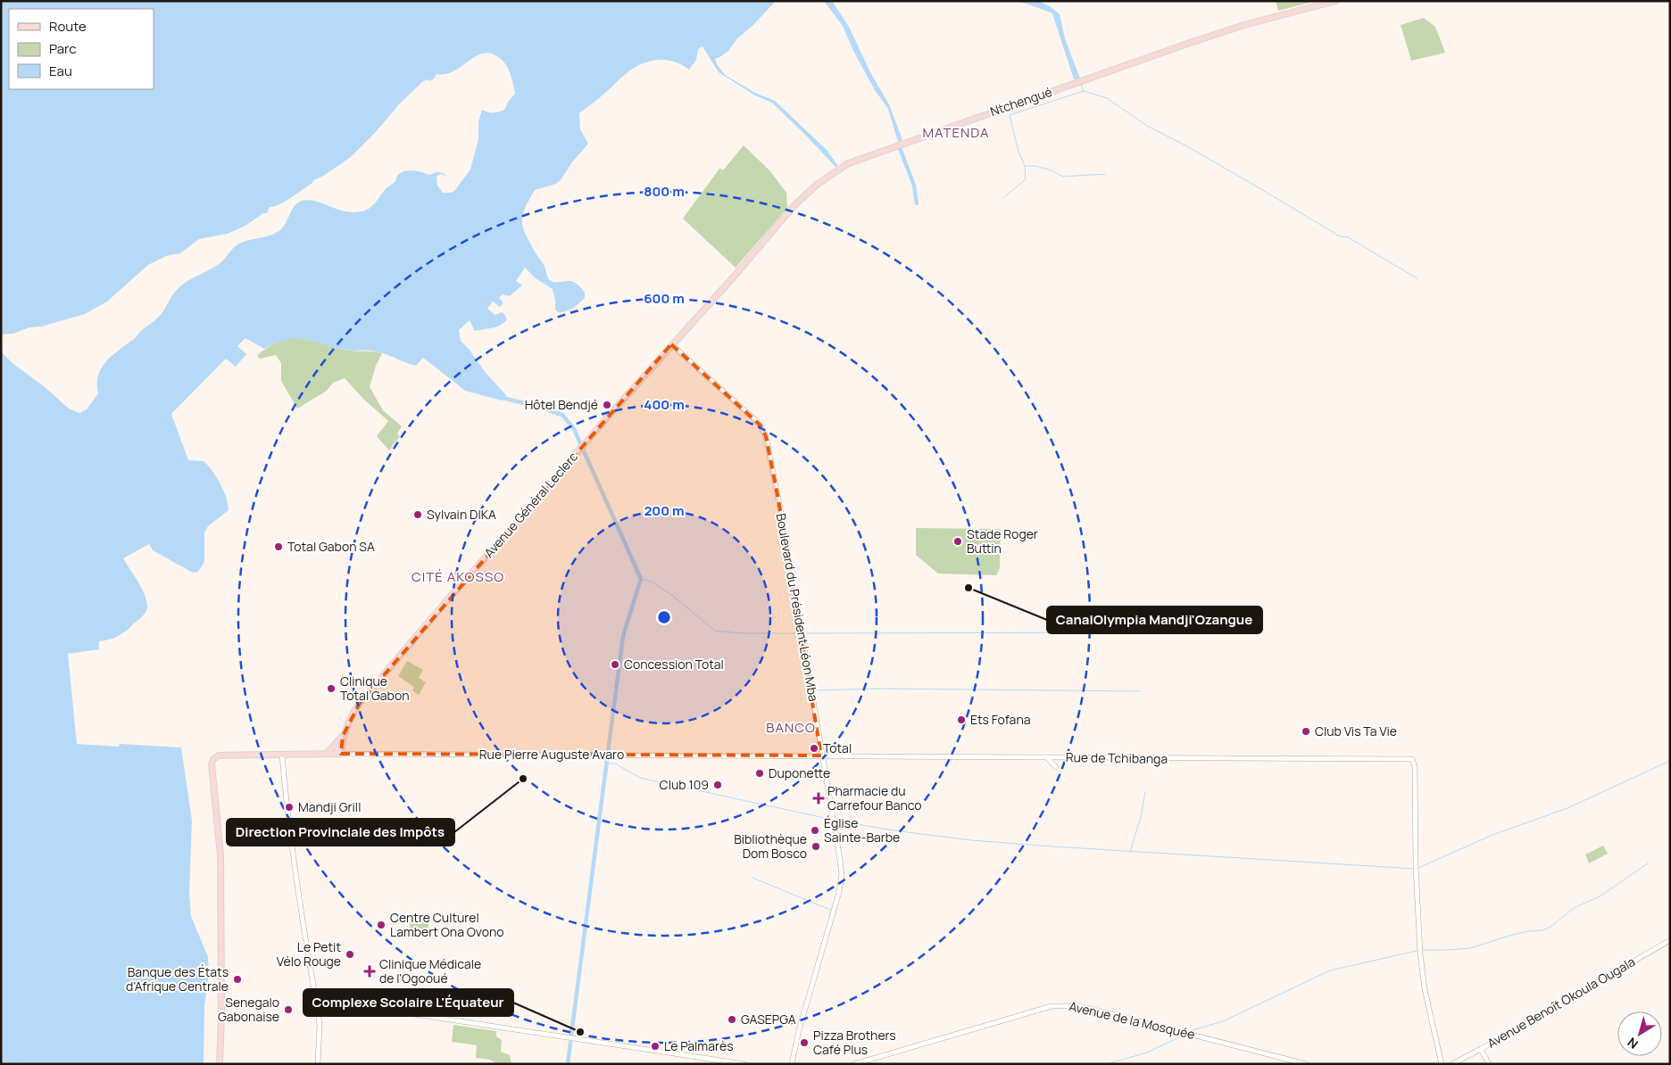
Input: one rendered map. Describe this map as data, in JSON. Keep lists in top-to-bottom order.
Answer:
{
  "streets": {
    "main road": ["Ntchengué", "Avenue Général Leclerc", "Rue Pierre Auguste Avaro"],
    "street": [
      "Boulevard du Président Léon Mba",
      "Rue de Tchibanga",
      "Avenue Benoît Okoula Ougala",
      "Avenue de la Mosquée"
    ]
  },
  "crossings": [
    ["Ntchengué", "Avenue Général Leclerc"],
    ["Ntchengué", "Boulevard du Président Léon Mba"],
    ["Boulevard du Président Léon Mba", "Rue Pierre Auguste Avaro"],
    ["Boulevard du Président Léon Mba", "Rue de Tchibanga"],
    ["Rue Pierre Auguste Avaro", "Rue de Tchibanga"]
  ],
  "districts": ["MATENDA", "CITÉ AKOSSO", "BANCO"],
  "places": {
    "other": [
      "Hôtel Bendjé",
      "Sylvain DIKA",
      "Stade Roger Buttin",
      "Total Gabon SA",
      "CanalOlympia Mandji'Ozangue",
      "Concession Total",
      "Clinique Total Gabon",
      "Ets Fofana",
      "Club Vis Ta Vie",
      "Total",
      "Duponette",
      "Direction Provinciale des Impôts",
      "Club 109",
      "Mandji Grill",
      "Église Sainte-Barbe",
      "Bibliothèque Dom Bosco",
      "Centre Culturel Lambert Ona Ovono",
      "Le Petit Vélo Rouge",
      "Banque des États d'Afrique Centrale",
      "Senegalo Gabonaise",
      "GASEPGA",
      "Complexe Scolaire L'Équateur",
      "Pizza Brothers Café Plus",
      "Le Palmarès"
    ],
    "health": ["Pharmacie du Carrefour Banco", "Clinique Médicale de l'Ogooué"]
  },
  "legend": ["Route", "Parc", "Eau"],
  "north": "bottom left",
  "rings": [
    "800 m",
    "600 m",
    "400 m",
    "200 m"
  ]
}
